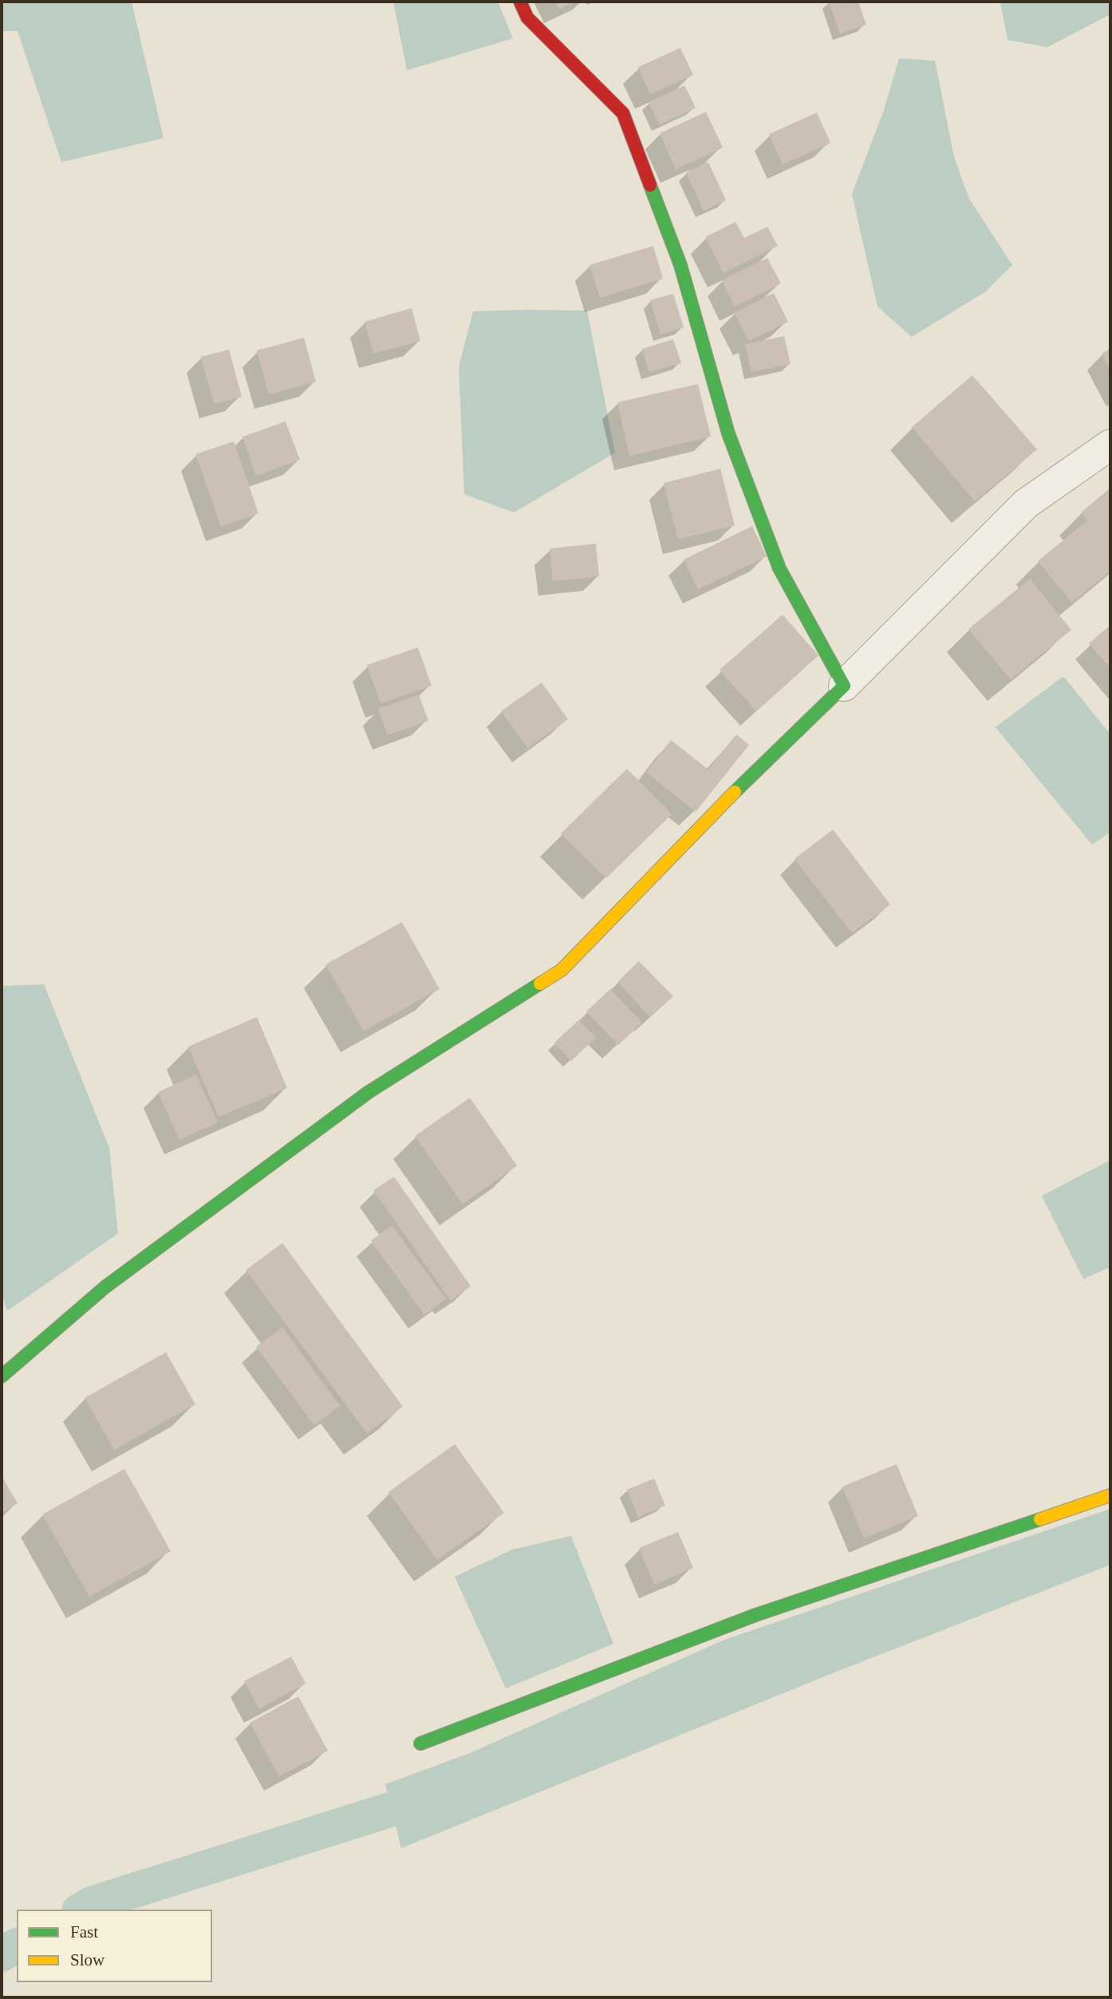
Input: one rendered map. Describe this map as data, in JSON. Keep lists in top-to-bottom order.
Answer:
{
  "legend": ["Fast", "Slow"]
}
